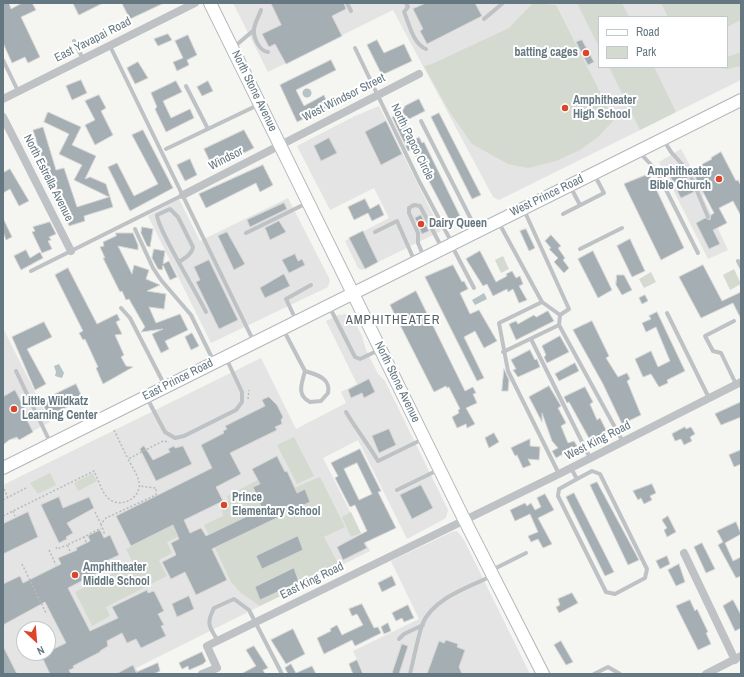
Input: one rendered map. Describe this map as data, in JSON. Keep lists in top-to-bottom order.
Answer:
{
  "streets": {
    "main road": ["North Stone Avenue", "West Prince Road", "East Prince Road"],
    "street": [
      "East Yavapai Road",
      "West Windsor Street",
      "Windsor",
      "North Estrella Avenue",
      "West King Road",
      "East King Road"
    ],
    "lane": ["North Papco Circle"]
  },
  "crossings": [
    ["North Stone Avenue", "West Windsor Street"],
    ["North Stone Avenue", "Windsor"],
    ["North Stone Avenue", "West Prince Road"],
    ["North Stone Avenue", "East Prince Road"],
    ["North Stone Avenue", "West King Road"],
    ["North Stone Avenue", "East King Road"],
    ["West Windsor Street", "North Papco Circle"],
    ["West Windsor Street", "Windsor"],
    ["North Papco Circle", "West Prince Road"],
    ["West Prince Road", "East Prince Road"],
    ["West King Road", "East King Road"]
  ],
  "districts": ["AMPHITHEATER"],
  "places": [
    "batting cages",
    "Amphitheater High School",
    "Amphitheater Bible Church",
    "Dairy Queen",
    "Little Wildkatz Learning Center",
    "Prince Elementary School",
    "Amphitheater Middle School"
  ],
  "legend": ["Road", "Park"],
  "north": "bottom right"
}
